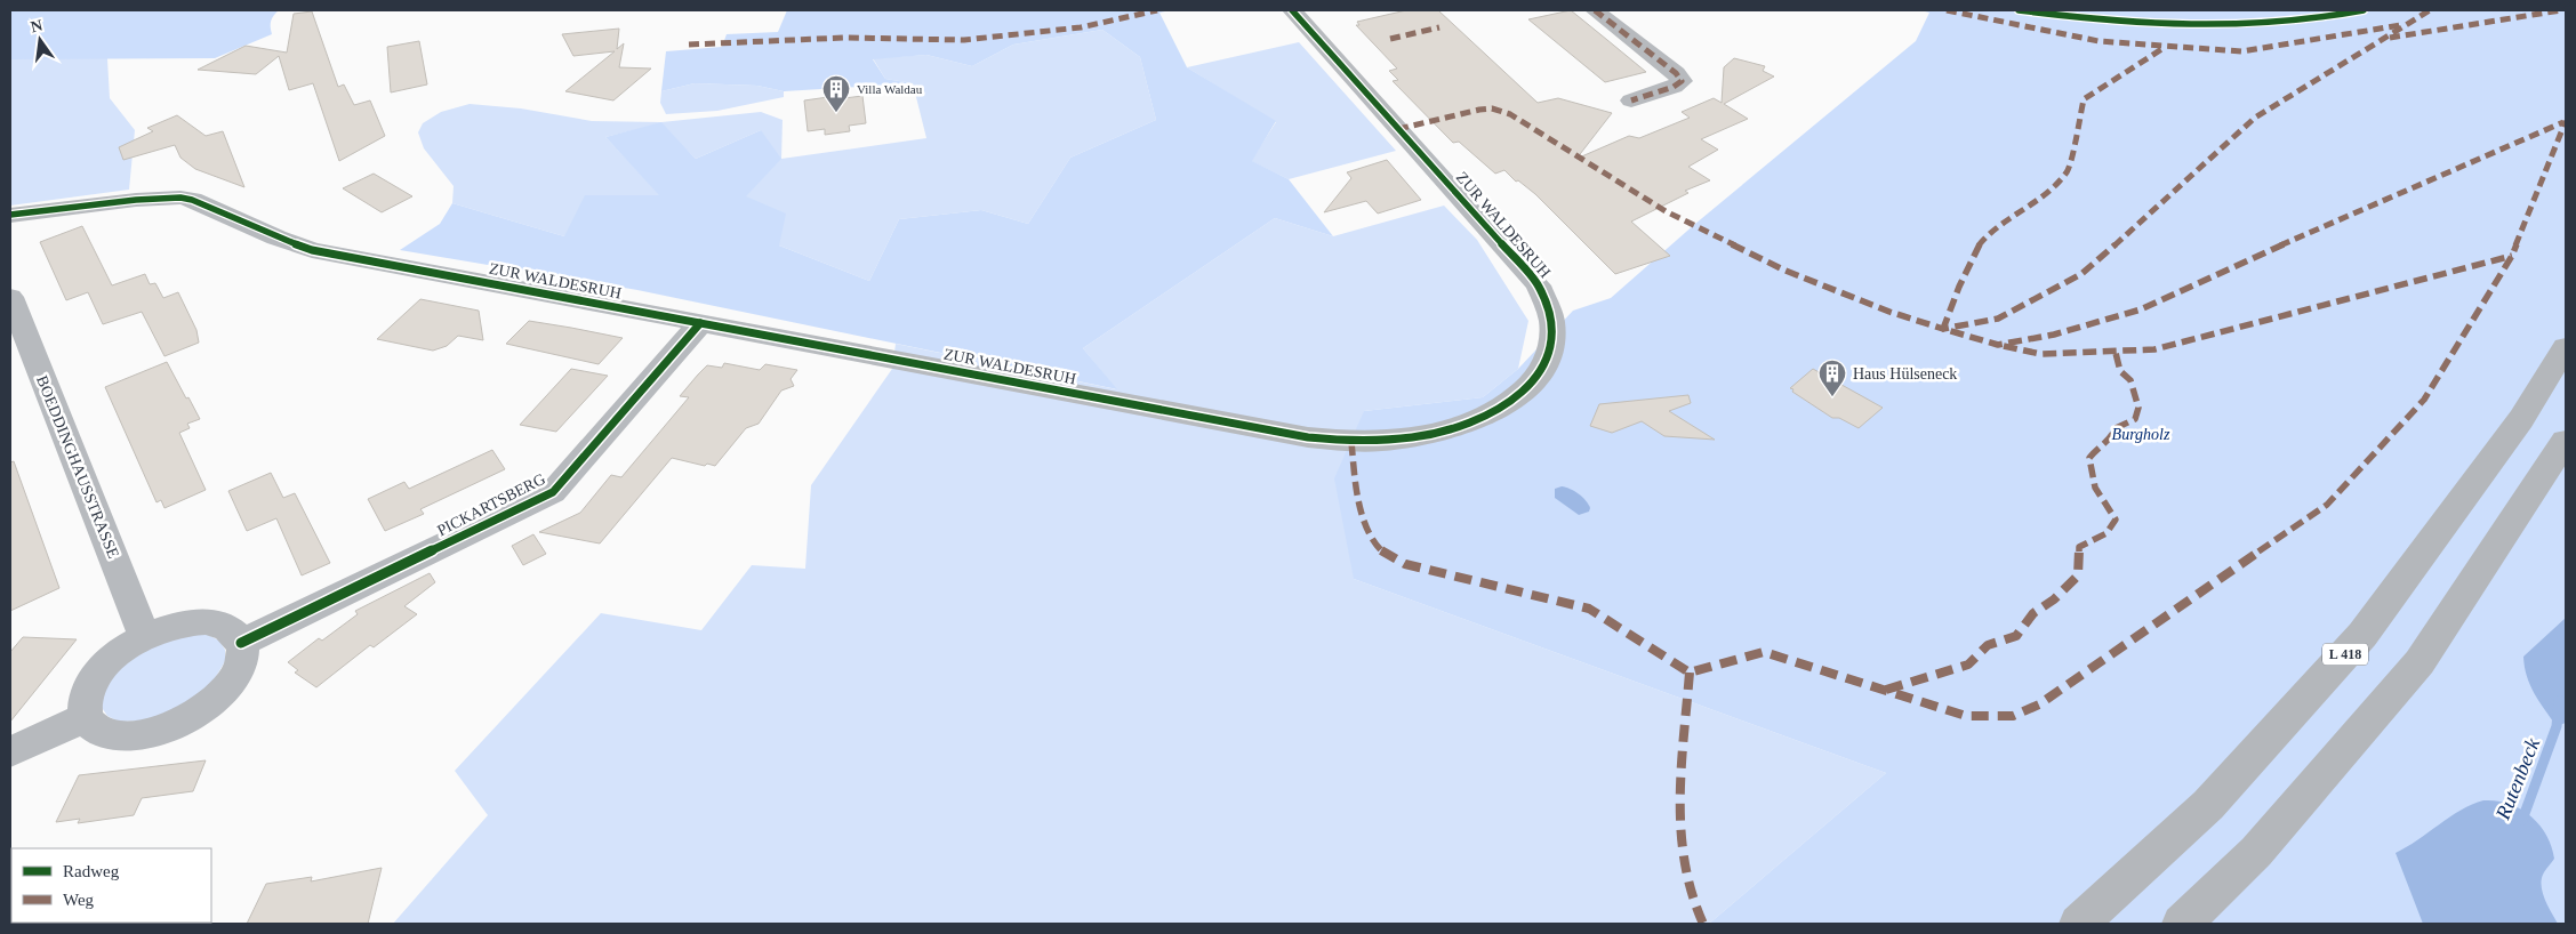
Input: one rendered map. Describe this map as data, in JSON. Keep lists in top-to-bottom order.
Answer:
{
  "streets": {
    "highway": ["L 418"],
    "street": ["ZUR WALDESRUH", "BOEDDINGHAUSSTRASSE", "PICKARTSBERG"]
  },
  "crossings": [
    ["ZUR WALDESRUH", "PICKARTSBERG"]
  ],
  "water": ["Rutenbeck"],
  "parks": ["Burgholz"],
  "places": {
    "building": ["Villa Waldau", "Haus Hülseneck"]
  },
  "legend": ["Radweg", "Weg"],
  "north": "top"
}
